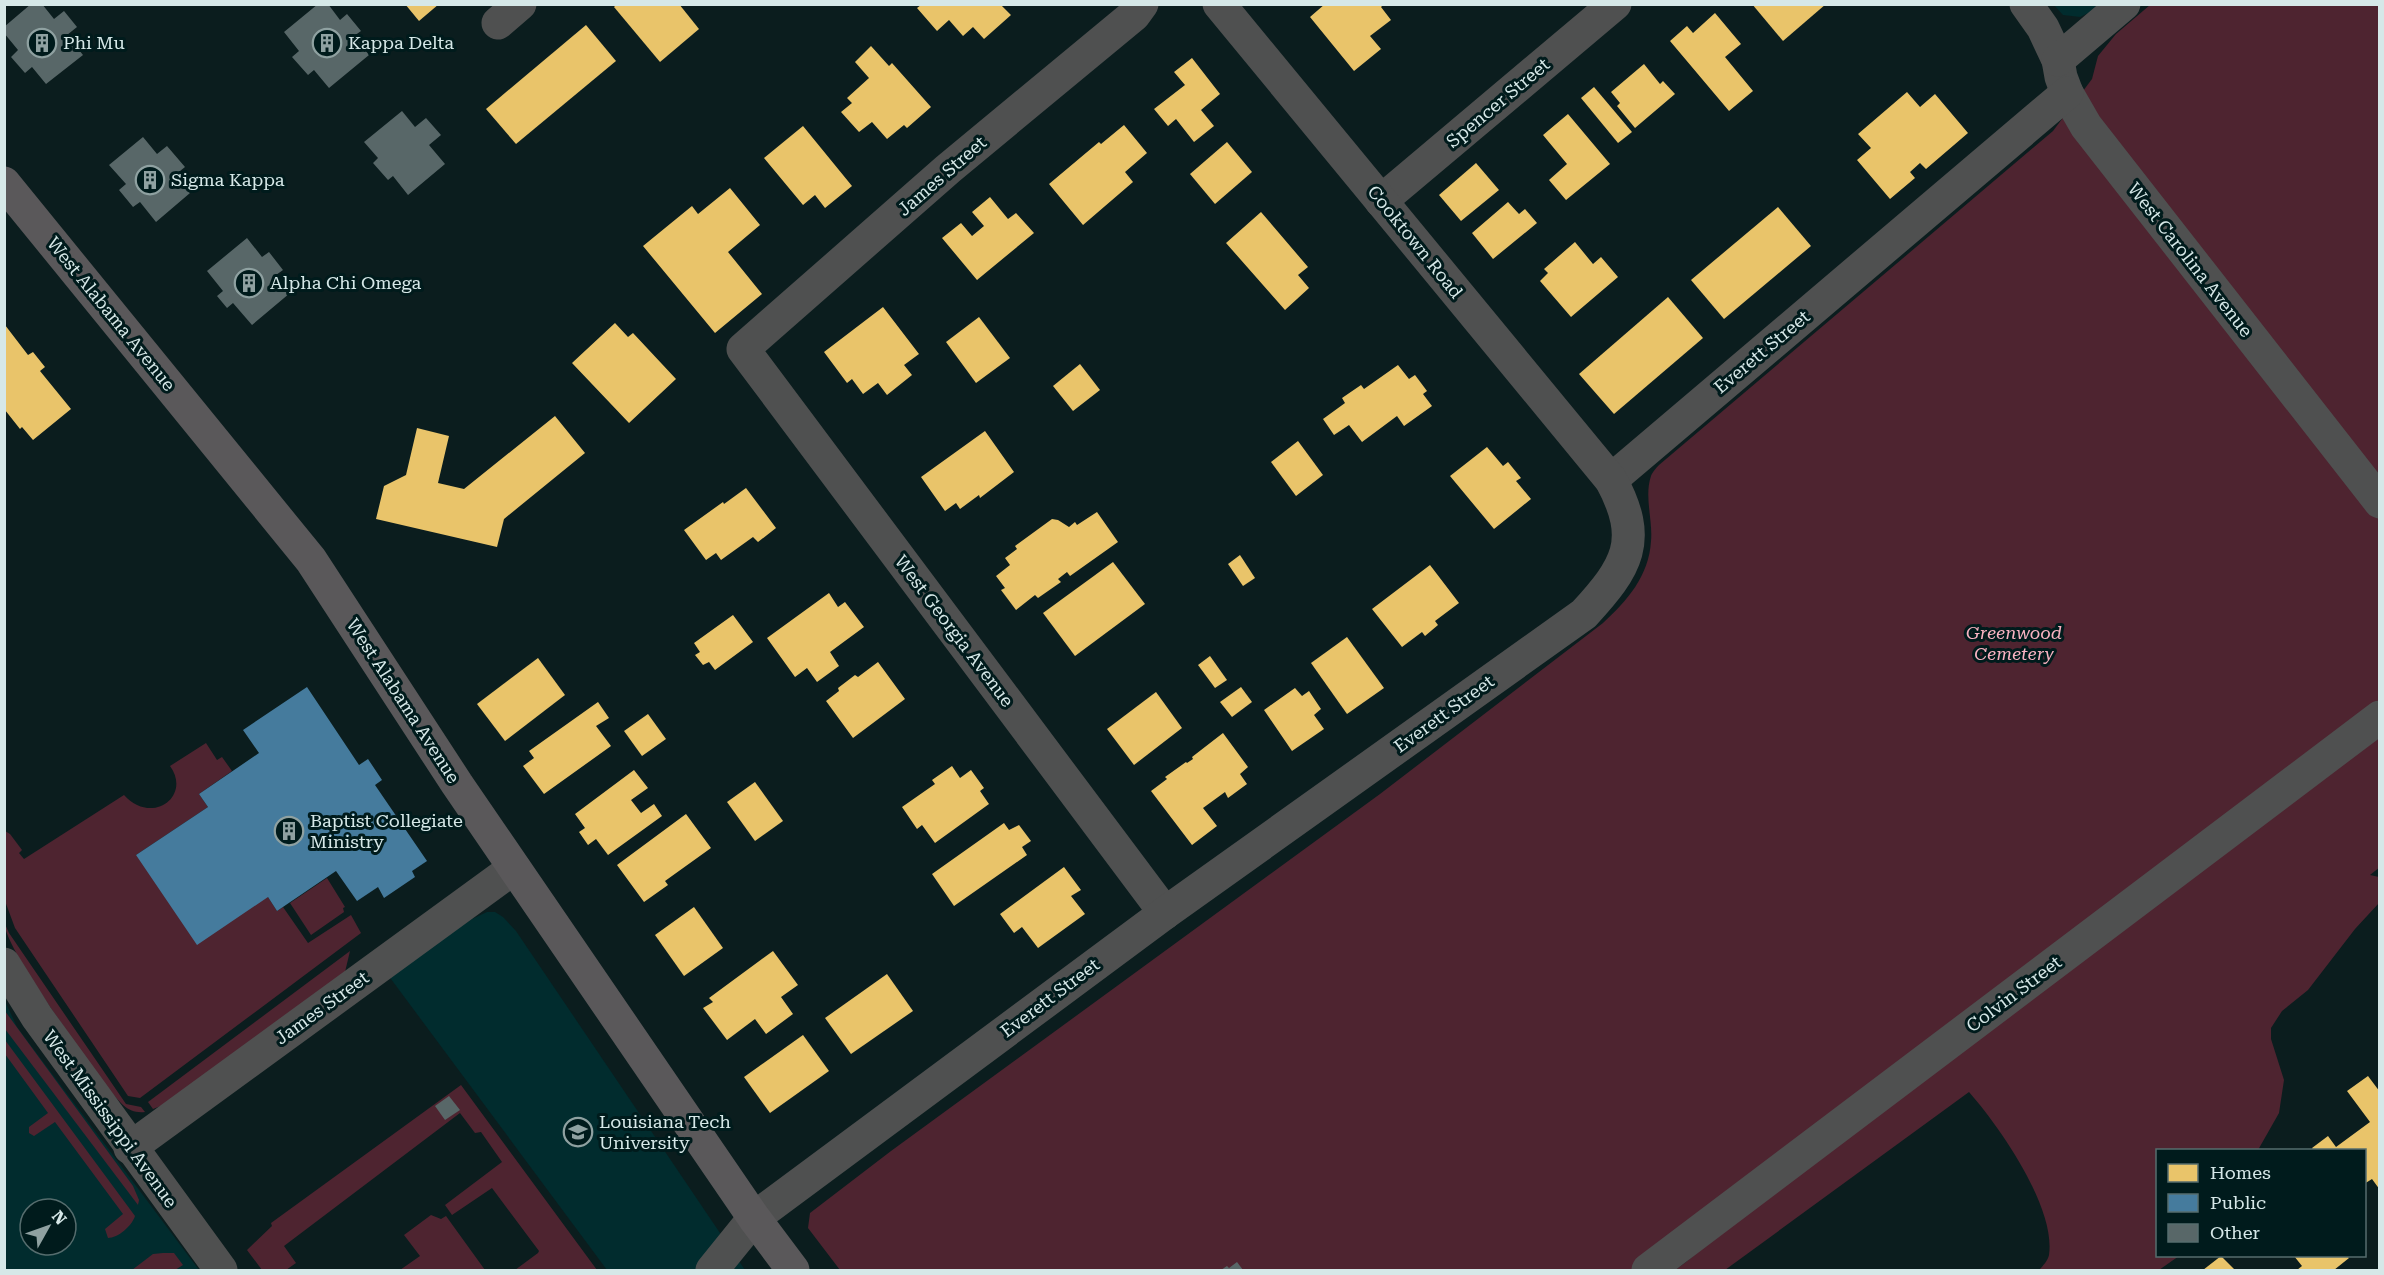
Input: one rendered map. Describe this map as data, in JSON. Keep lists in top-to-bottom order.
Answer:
{
  "streets": {
    "main road": ["West Alabama Avenue"],
    "street": [
      "Spencer Street",
      "James Street",
      "Cooktown Road",
      "West Carolina Avenue",
      "Everett Street",
      "West Georgia Avenue",
      "Colvin Street",
      "West Mississippi Avenue"
    ]
  },
  "crossings": [
    ["Spencer Street", "Cooktown Road"],
    ["James Street", "West Alabama Avenue"],
    ["James Street", "West Georgia Avenue"],
    ["James Street", "West Mississippi Avenue"],
    ["Cooktown Road", "Everett Street"],
    ["West Carolina Avenue", "Everett Street"],
    ["West Alabama Avenue", "Everett Street"],
    ["Everett Street", "West Georgia Avenue"]
  ],
  "parks": ["Greenwood Cemetery"],
  "places": {
    "building": [
      "Phi Mu",
      "Kappa Delta",
      "Sigma Kappa",
      "Alpha Chi Omega",
      "Baptist Collegiate Ministry"
    ],
    "school or university": ["Louisiana Tech University"]
  },
  "legend": ["Homes", "Public", "Other"],
  "north": "top right"
}
